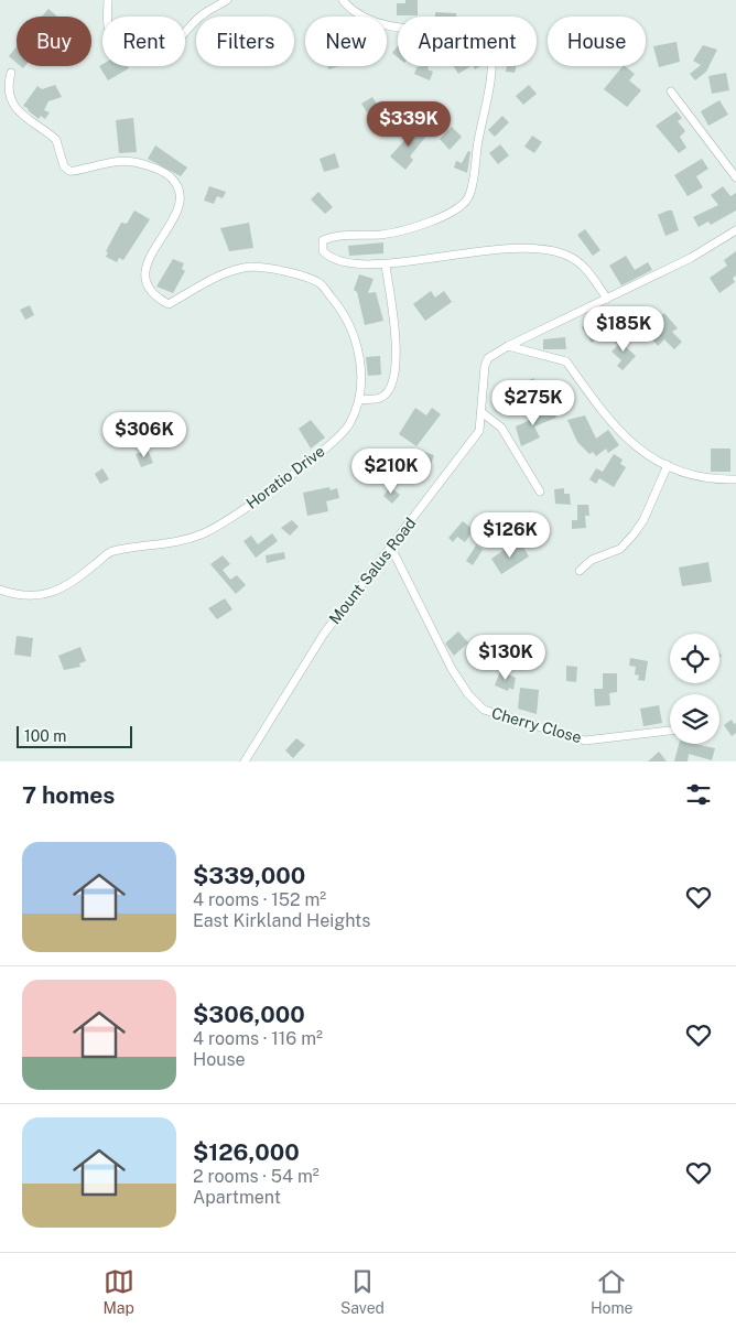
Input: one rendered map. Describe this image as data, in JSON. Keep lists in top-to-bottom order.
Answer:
{
  "streets": {
    "street": ["Horatio Drive", "Mount Salus Road", "Cherry Close"]
  },
  "crossings": [
    ["Mount Salus Road", "Cherry Close"]
  ],
  "scale_bar": "100 m",
  "page": {
    "chip": [
      "Buy",
      "Rent",
      "Filters",
      "New",
      "Apartment",
      "House"
    ],
    "price": [
      "$339K",
      "$185K",
      "$275K",
      "$306K",
      "$210K",
      "$126K",
      "$130K"
    ],
    "scale": "100 m",
    "heading": "7 homes",
    "list": [
      {
        "name": "$339,000",
        "note": "4 rooms · 152 m² · East Kirkland Heights"
      },
      {
        "name": "$306,000",
        "note": "4 rooms · 116 m² · House"
      },
      {
        "name": "$126,000",
        "note": "2 rooms · 54 m² · Apartment"
      }
    ],
    "tabs": ["Map", "Saved", "Home"]
  }
}
